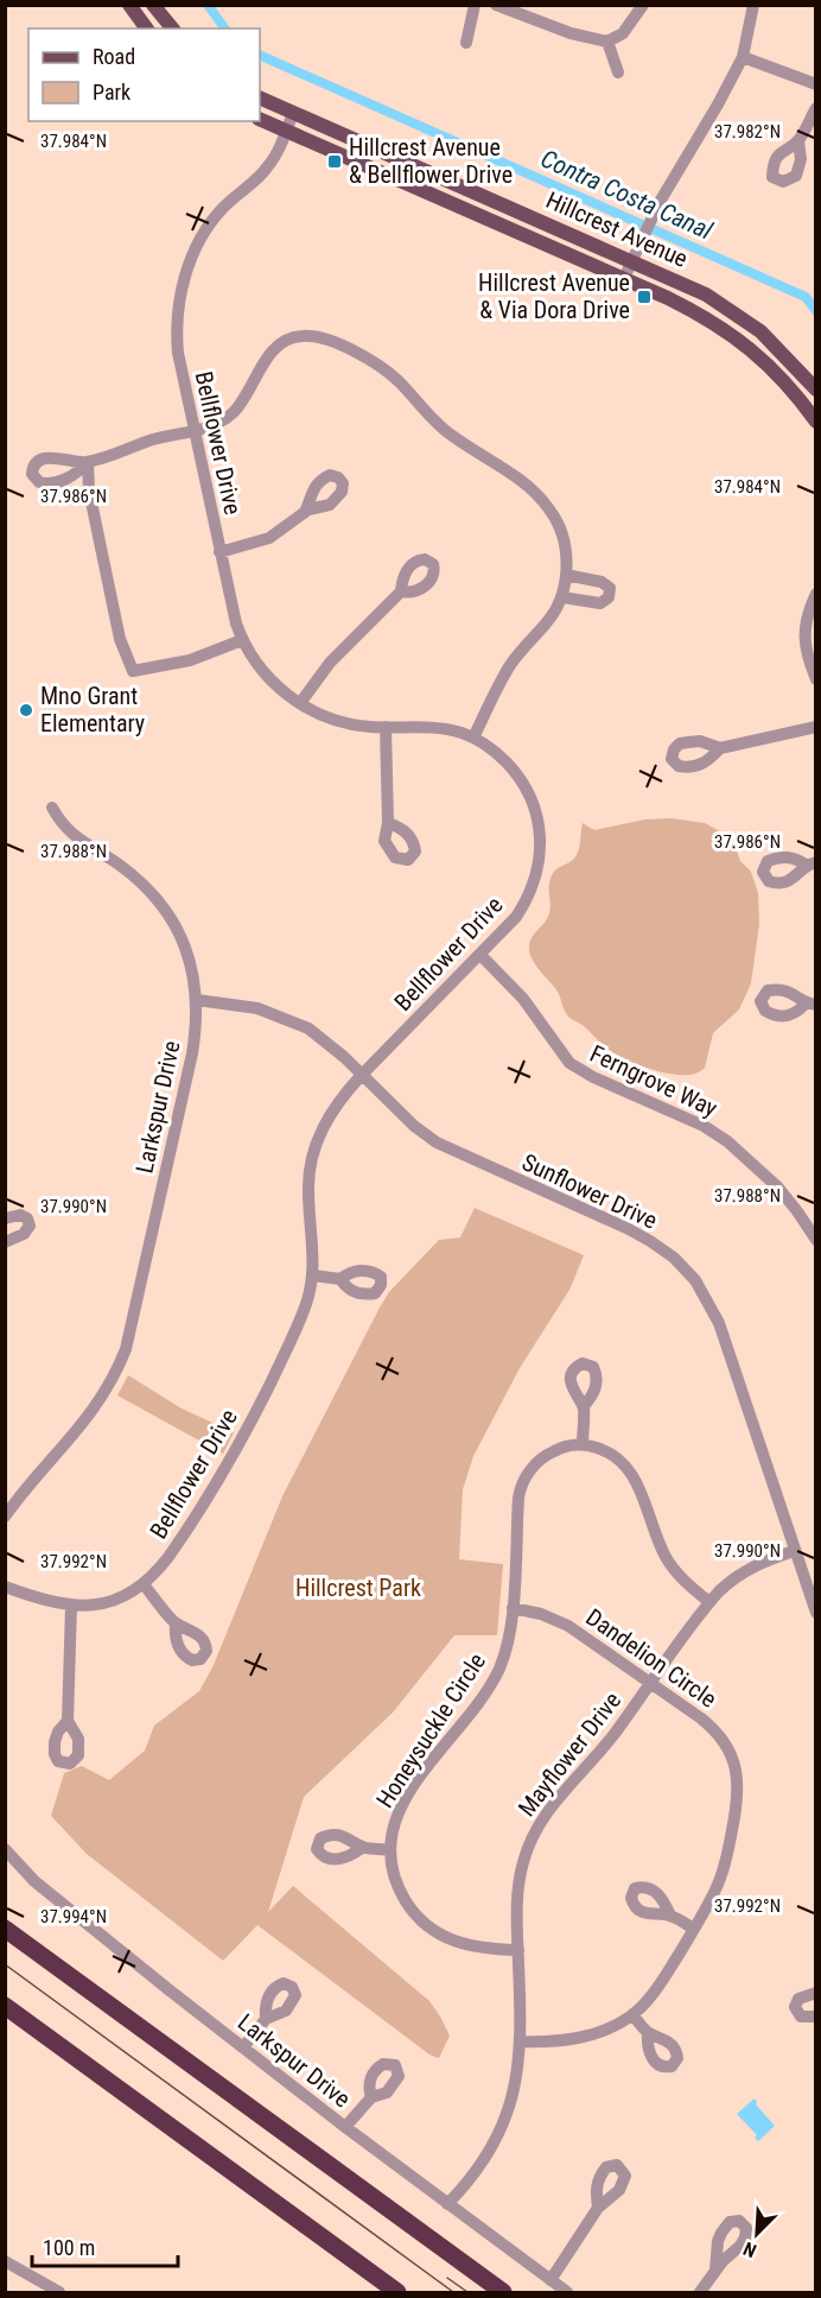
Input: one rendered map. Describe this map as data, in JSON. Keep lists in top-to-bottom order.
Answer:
{
  "streets": {
    "main road": ["Hillcrest Avenue"],
    "street": [
      "Bellflower Drive",
      "Ferngrove Way",
      "Larkspur Drive",
      "Sunflower Drive",
      "Dandelion Circle",
      "Honeysuckle Circle",
      "Mayflower Drive"
    ]
  },
  "crossings": [
    ["Hillcrest Avenue", "Bellflower Drive"],
    ["Bellflower Drive", "Ferngrove Way"],
    ["Bellflower Drive", "Sunflower Drive"],
    ["Larkspur Drive", "Sunflower Drive"],
    ["Larkspur Drive", "Mayflower Drive"],
    ["Sunflower Drive", "Mayflower Drive"],
    ["Dandelion Circle", "Honeysuckle Circle"],
    ["Dandelion Circle", "Mayflower Drive"],
    ["Honeysuckle Circle", "Mayflower Drive"]
  ],
  "water": ["Contra Costa Canal"],
  "parks": ["Hillcrest Park"],
  "places": {
    "transit": ["Hillcrest Avenue & Bellflower Drive", "Hillcrest Avenue & Via Dora Drive"],
    "other": ["Mno Grant Elementary"]
  },
  "legend": ["Road", "Park"],
  "scale_bar": "100 m",
  "north": "bottom left",
  "coordinates": [
    "37.982°N",
    "37.984°N",
    "37.986°N",
    "37.988°N",
    "37.990°N",
    "37.992°N",
    "37.994°N"
  ]
}
